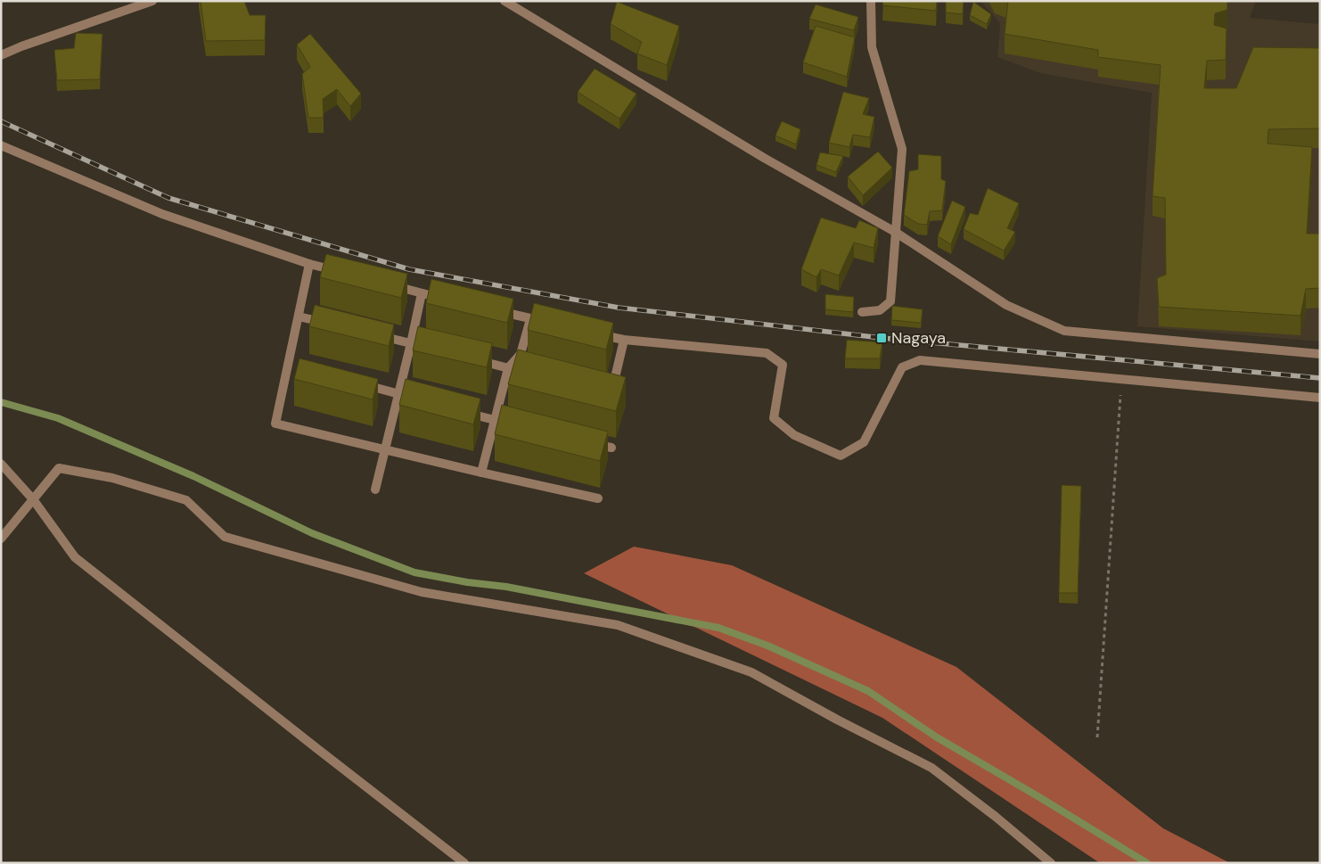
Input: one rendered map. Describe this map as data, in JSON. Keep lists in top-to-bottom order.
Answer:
{
  "places": {
    "transit": ["Nagaya"]
  }
}
